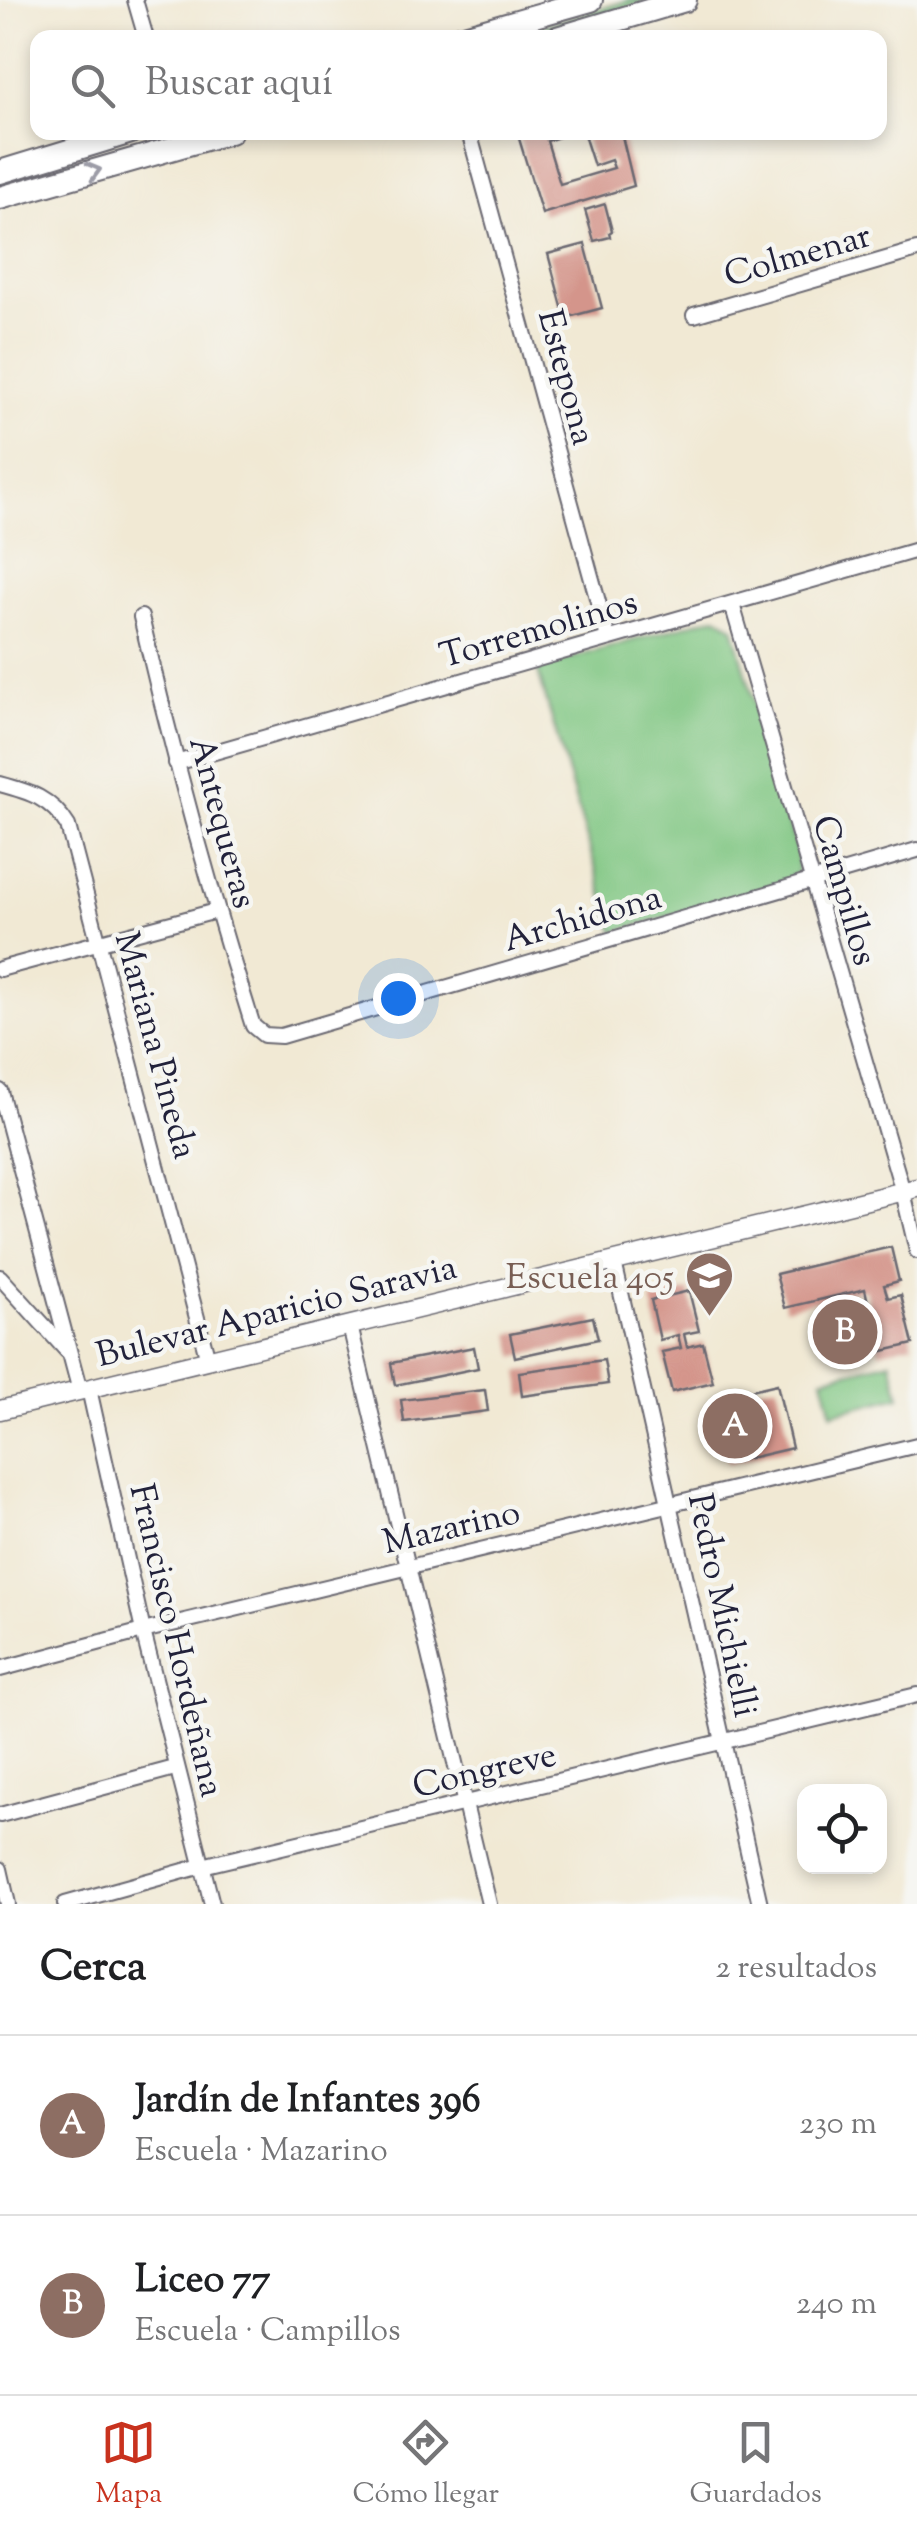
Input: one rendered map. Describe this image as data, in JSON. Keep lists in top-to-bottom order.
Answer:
{
  "streets": {
    "street": [
      "Colmenar",
      "Estepona",
      "Torremolinos",
      "Antequeras",
      "Campillos",
      "Archidona",
      "Mariana Pineda",
      "Bulevar Aparicio Saravia",
      "Mazarino",
      "Pedro Michielli",
      "Francisco Hordeñana",
      "Congreve"
    ]
  },
  "crossings": [
    ["Estepona", "Torremolinos"],
    ["Torremolinos", "Antequeras"],
    ["Torremolinos", "Campillos"],
    ["Antequeras", "Archidona"],
    ["Campillos", "Archidona"],
    ["Campillos", "Bulevar Aparicio Saravia"],
    ["Mariana Pineda", "Bulevar Aparicio Saravia"],
    ["Bulevar Aparicio Saravia", "Pedro Michielli"],
    ["Bulevar Aparicio Saravia", "Francisco Hordeñana"],
    ["Mazarino", "Pedro Michielli"],
    ["Mazarino", "Francisco Hordeñana"],
    ["Pedro Michielli", "Congreve"],
    ["Francisco Hordeñana", "Congreve"]
  ],
  "places": {
    "school or university": ["Escuela 405"]
  },
  "page": {
    "search": "Buscar aquí",
    "pins": ["B", "A"],
    "heading": ["Cerca", "2 resultados"],
    "list": [
      {
        "mark": "A",
        "name": "Jardín de Infantes 396",
        "note": "Escuela · Mazarino",
        "value": "230 m"
      },
      {
        "mark": "B",
        "name": "Liceo 77",
        "note": "Escuela · Campillos",
        "value": "240 m"
      }
    ],
    "nav": ["Mapa", "Cómo llegar", "Guardados"]
  }
}
